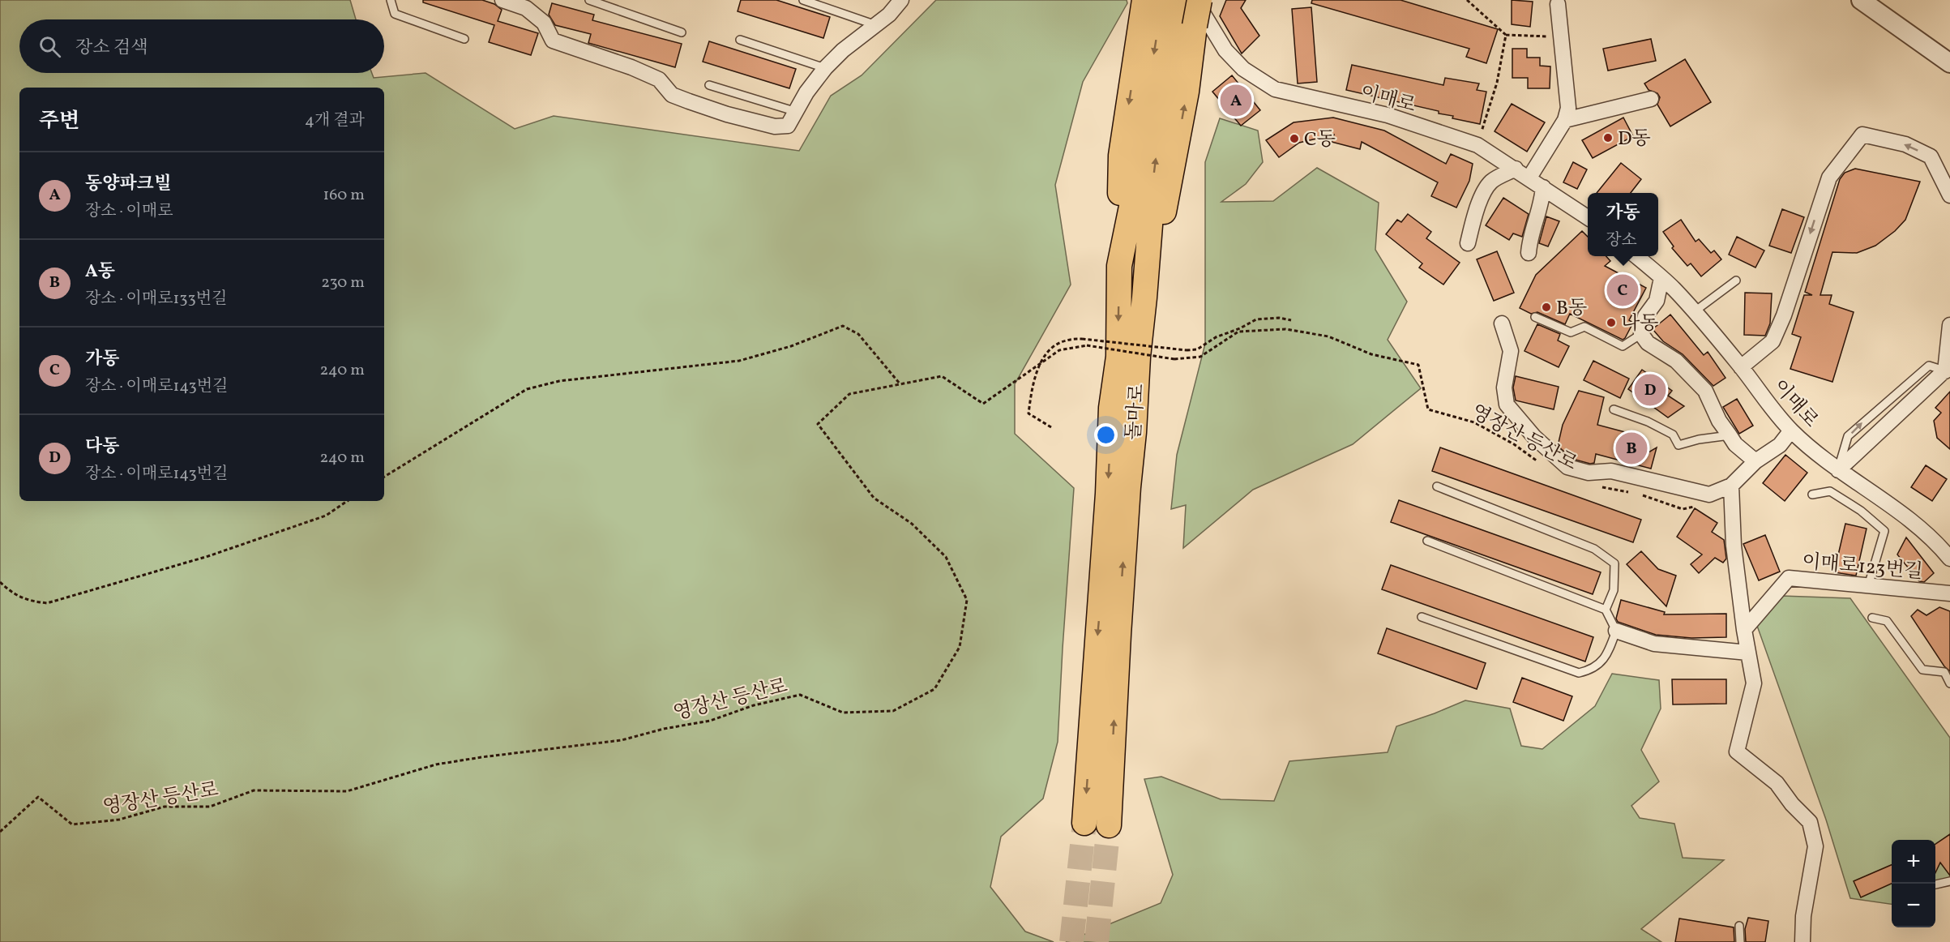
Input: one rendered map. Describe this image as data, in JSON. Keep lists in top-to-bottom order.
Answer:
{
  "streets": {
    "main road": ["돌마로"],
    "street": ["이매로", "이매로123번길"],
    "path": ["영장산 등산로"]
  },
  "crossings": [
    ["이매로", "돌마로"]
  ],
  "places": [
    "D동",
    "C동",
    "B동",
    "나동"
  ],
  "page": {
    "search": "장소 검색",
    "pins": [
      "A",
      "C",
      "D",
      "B"
    ],
    "heading": ["주변", "4개 결과"],
    "list": [
      {
        "mark": "A",
        "name": "동양파크빌",
        "note": "장소 · 이매로",
        "value": "160 m"
      },
      {
        "mark": "B",
        "name": "A동",
        "note": "장소 · 이매로133번길",
        "value": "230 m"
      },
      {
        "mark": "C",
        "name": "가동",
        "note": "장소 · 이매로143번길",
        "value": "240 m"
      },
      {
        "mark": "D",
        "name": "다동",
        "note": "장소 · 이매로143번길",
        "value": "240 m"
      }
    ],
    "popup": ["가동", "장소"],
    "map_buttons": ["+", "−"]
  }
}
